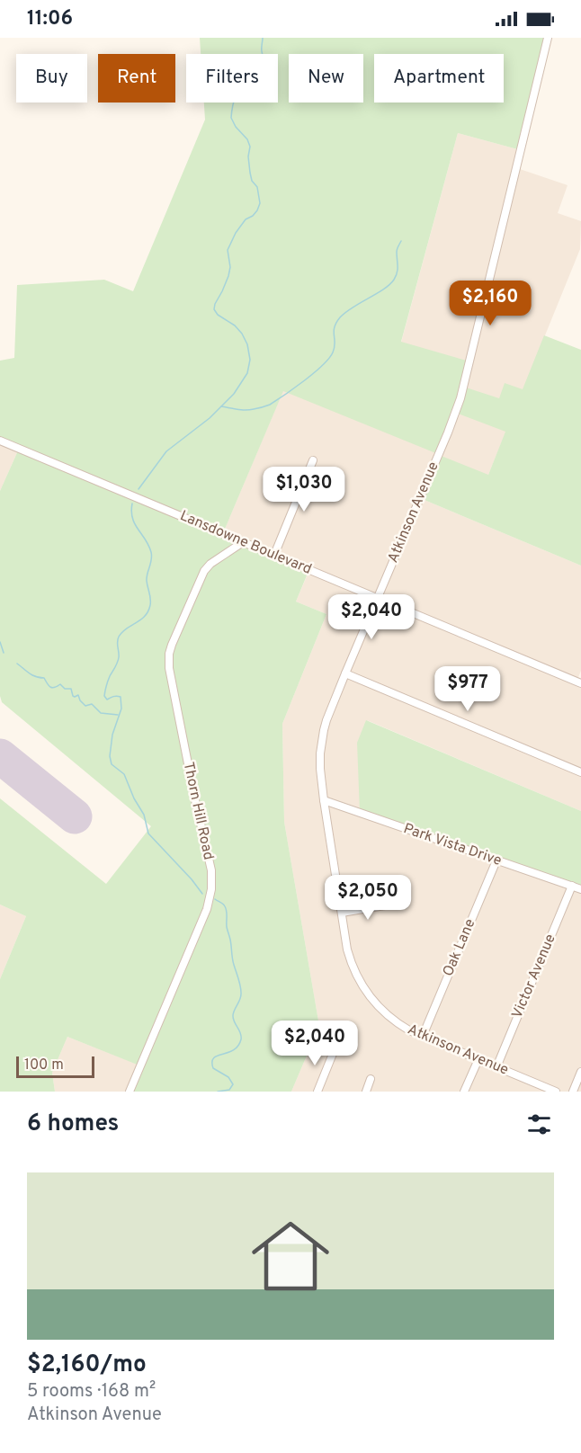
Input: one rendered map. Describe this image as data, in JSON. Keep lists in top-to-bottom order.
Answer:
{
  "streets": {
    "street": [
      "Atkinson Avenue",
      "Lansdowne Boulevard",
      "Thorn Hill Road",
      "Park Vista Drive",
      "Oak Lane",
      "Victor Avenue"
    ]
  },
  "crossings": [
    ["Atkinson Avenue", "Lansdowne Boulevard"],
    ["Atkinson Avenue", "Park Vista Drive"],
    ["Atkinson Avenue", "Oak Lane"],
    ["Atkinson Avenue", "Victor Avenue"],
    ["Lansdowne Boulevard", "Thorn Hill Road"],
    ["Park Vista Drive", "Oak Lane"],
    ["Park Vista Drive", "Victor Avenue"]
  ],
  "scale_bar": "100 m",
  "page": {
    "status": "11:06",
    "chip": [
      "Buy",
      "Rent",
      "Filters",
      "New",
      "Apartment"
    ],
    "price": [
      "$2,160",
      "$1,030",
      "$2,040",
      "$977",
      "$2,050",
      "$2,040"
    ],
    "scale": "100 m",
    "heading": "6 homes",
    "list": [
      {
        "name": "$2,160/mo",
        "note": "5 rooms · 168 m² · Atkinson Avenue"
      }
    ]
  }
}
